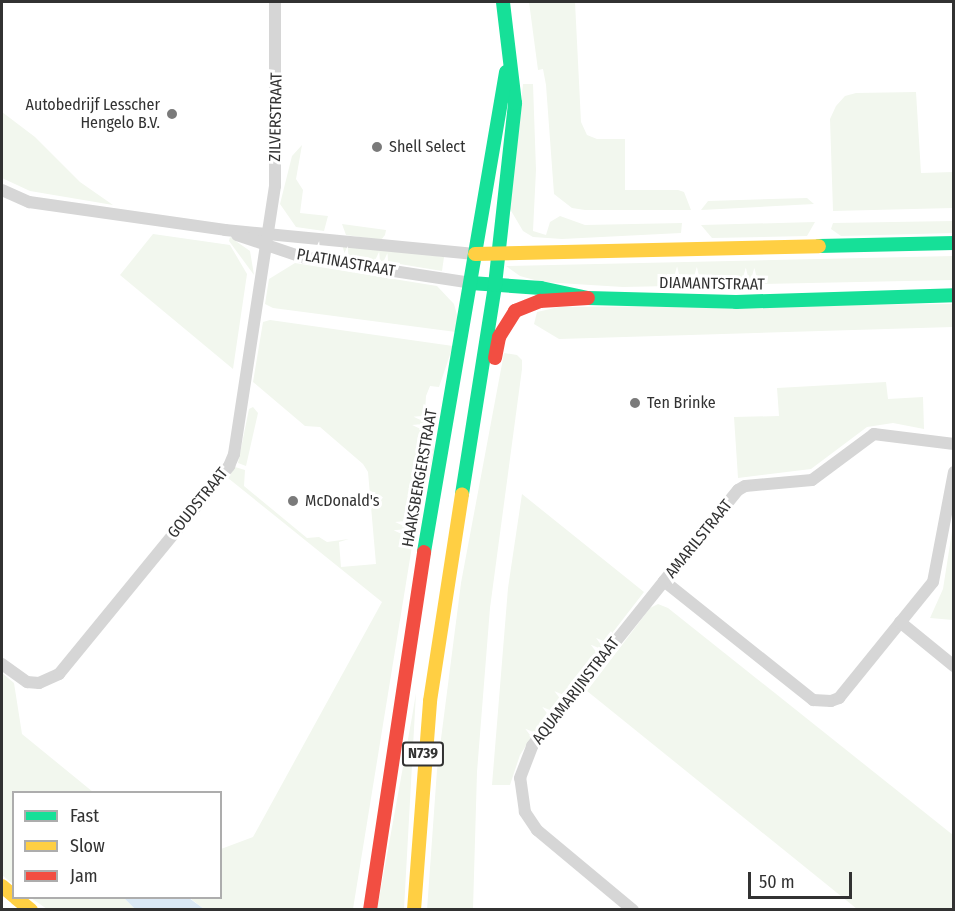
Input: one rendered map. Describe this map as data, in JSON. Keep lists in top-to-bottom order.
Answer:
{
  "streets": {
    "main road": ["DIAMANTSTRAAT", "HAAKSBERGERSTRAAT", "N739"],
    "street": [
      "ZILVERSTRAAT",
      "PLATINASTRAAT",
      "GOUDSTRAAT",
      "AMARILSTRAAT",
      "AQUAMARIJNSTRAAT"
    ]
  },
  "crossings": [
    ["ZILVERSTRAAT", "PLATINASTRAAT"],
    ["ZILVERSTRAAT", "GOUDSTRAAT"],
    ["PLATINASTRAAT", "DIAMANTSTRAAT"],
    ["PLATINASTRAAT", "HAAKSBERGERSTRAAT"],
    ["PLATINASTRAAT", "GOUDSTRAAT"],
    ["DIAMANTSTRAAT", "HAAKSBERGERSTRAAT"],
    ["AMARILSTRAAT", "AQUAMARIJNSTRAAT"]
  ],
  "places": [
    "Autobedrijf Lesscher Hengelo B.V.",
    "Shell Select",
    "Ten Brinke",
    "McDonald's"
  ],
  "legend": ["Fast", "Slow", "Jam"],
  "scale_bar": "50 m"
}
